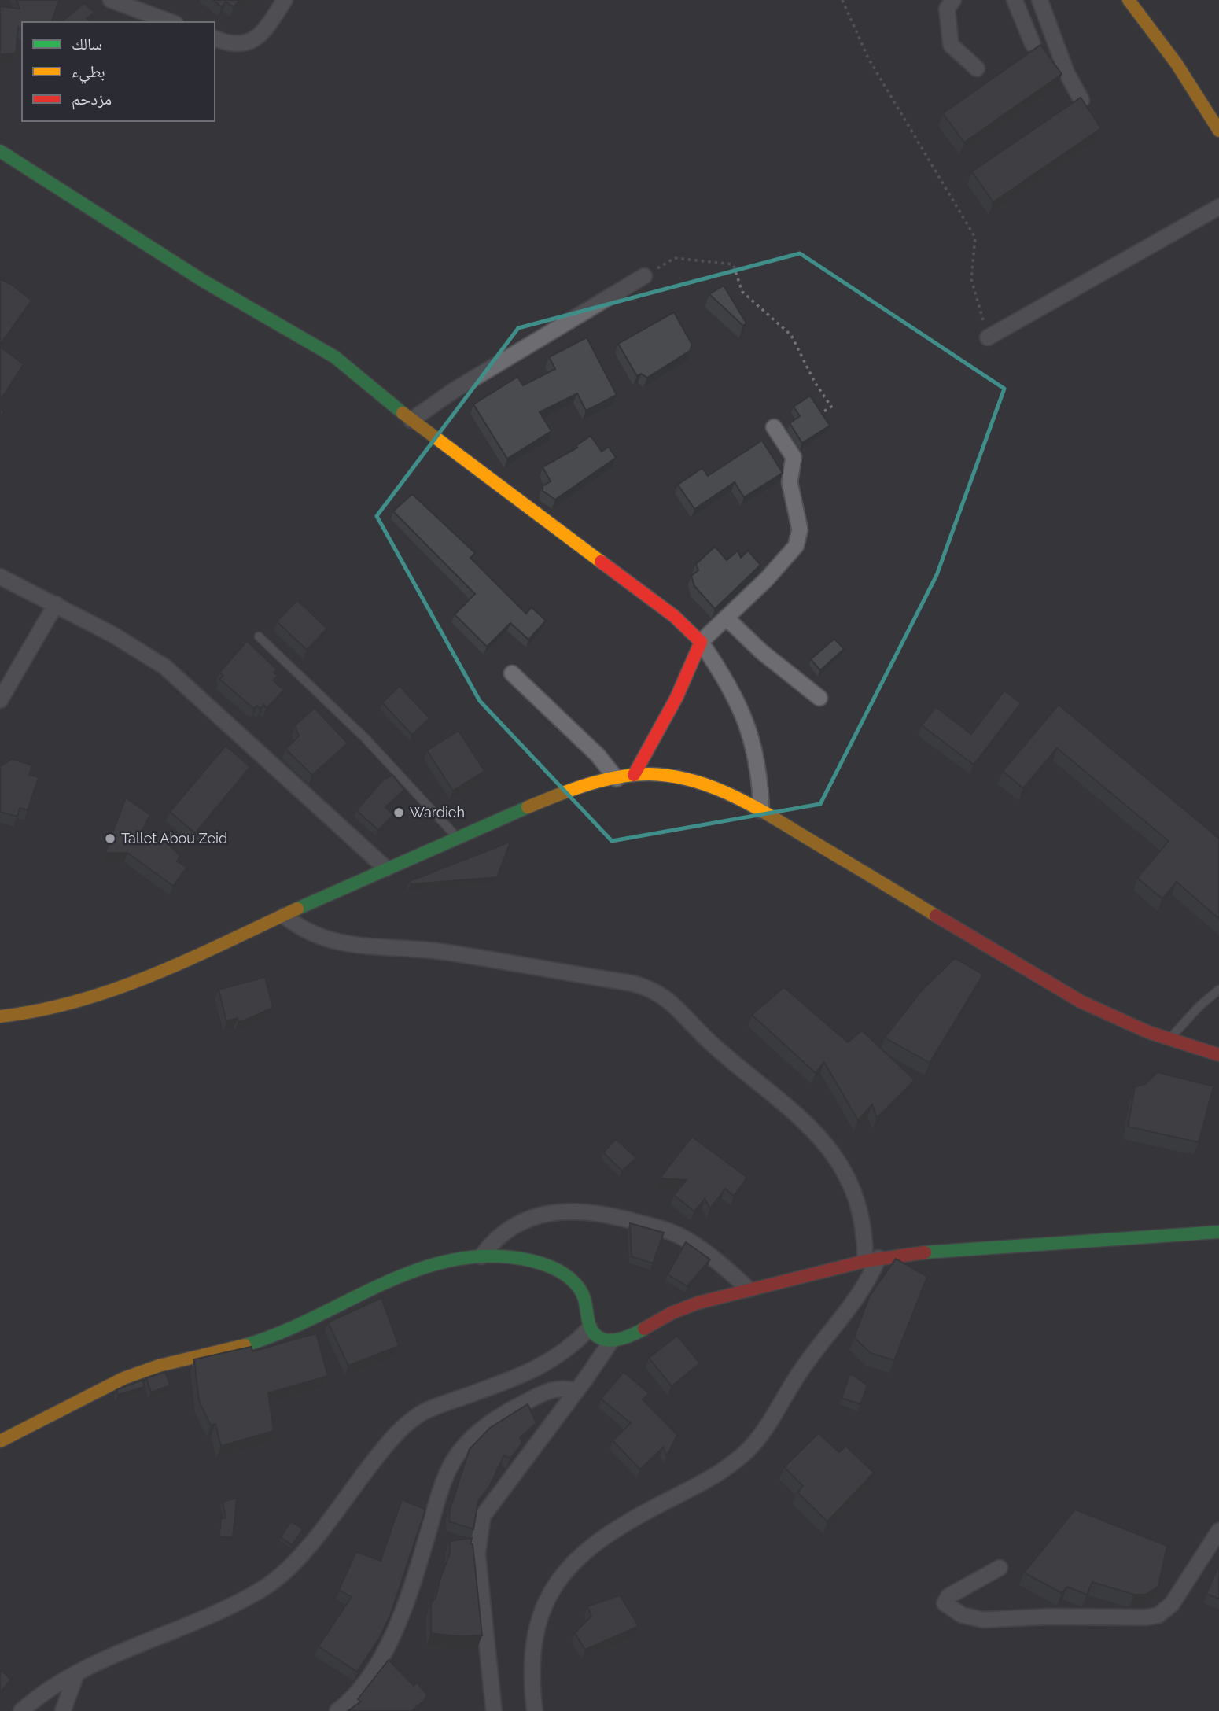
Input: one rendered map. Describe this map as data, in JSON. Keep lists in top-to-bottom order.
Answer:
{
  "places": ["Wardieh", "Tallet Abou Zeid"],
  "legend": ["سالك", "بطيء", "مزدحم"]
}
